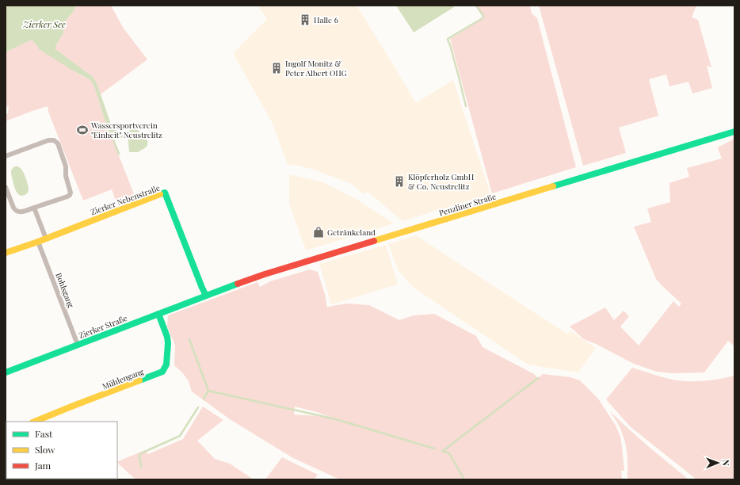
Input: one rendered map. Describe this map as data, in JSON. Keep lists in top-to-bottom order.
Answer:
{
  "streets": {
    "main road": [
      "Zierker Nebenstraße",
      "Penzliner Straße",
      "Zierker Straße",
      "Mühlengang"
    ],
    "street": ["Bohlsgang"]
  },
  "crossings": [
    ["Zierker Nebenstraße", "Penzliner Straße"],
    ["Zierker Nebenstraße", "Bohlsgang"],
    ["Zierker Nebenstraße", "Zierker Straße"],
    ["Penzliner Straße", "Zierker Straße"],
    ["Bohlsgang", "Zierker Straße"],
    ["Zierker Straße", "Mühlengang"]
  ],
  "water": ["Zierker See"],
  "places": {
    "building": ["Halle 6", "Ingolf Monitz & Peter Albert OHG", "Klöpferholz GmbH & Co. Neustrelitz"],
    "sports": ["Wassersportverein \"Einheit\" Neustrelitz"],
    "shop": ["Getränkeland"]
  },
  "legend": ["Fast", "Slow", "Jam"],
  "north": "right"
}
